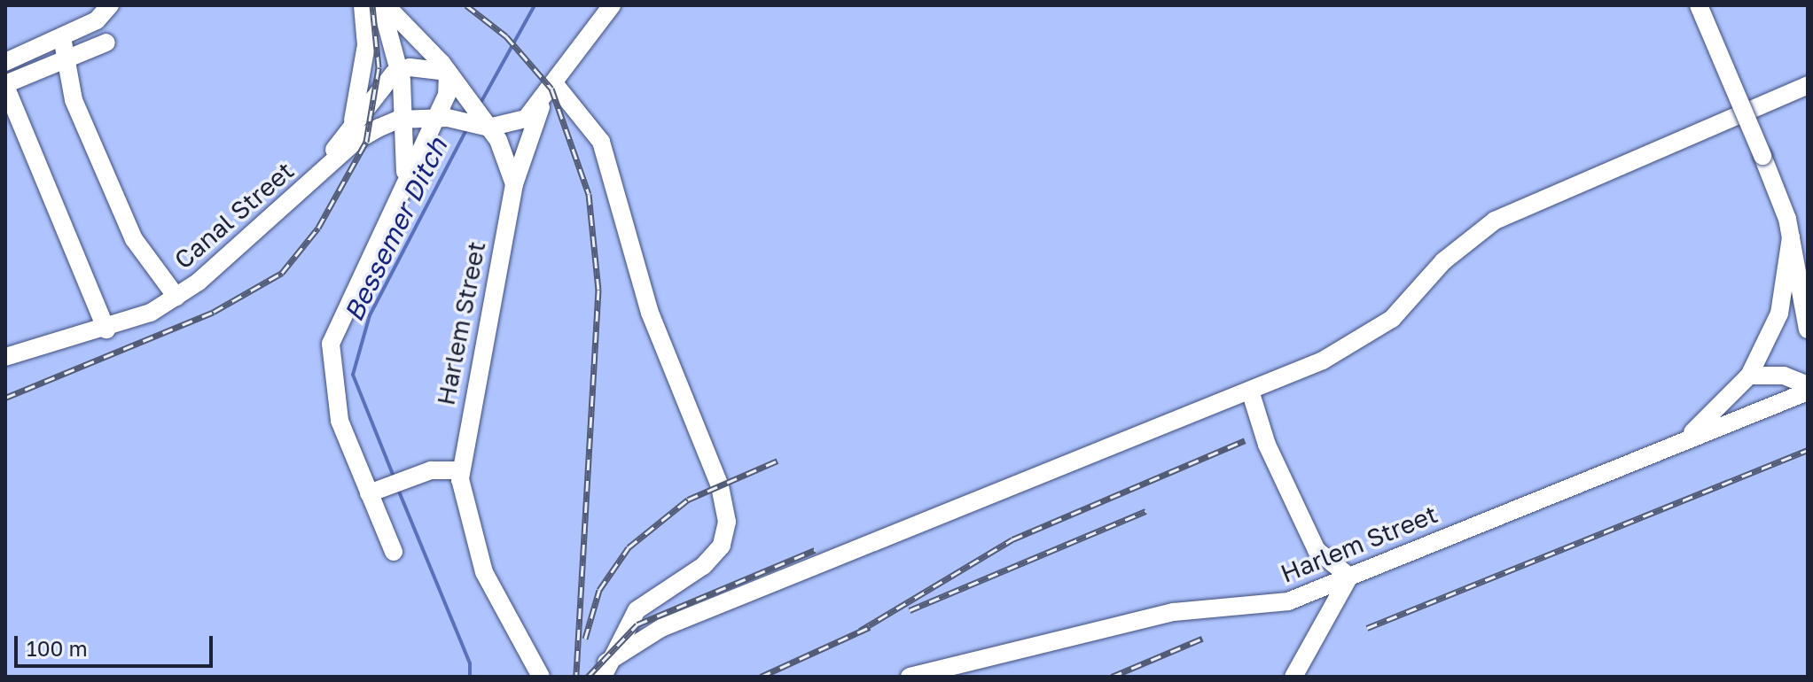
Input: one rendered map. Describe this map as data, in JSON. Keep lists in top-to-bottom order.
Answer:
{
  "streets": {
    "lane": ["Canal Street", "Harlem Street"]
  },
  "water": ["Bessemer Ditch"],
  "scale_bar": "100 m"
}
